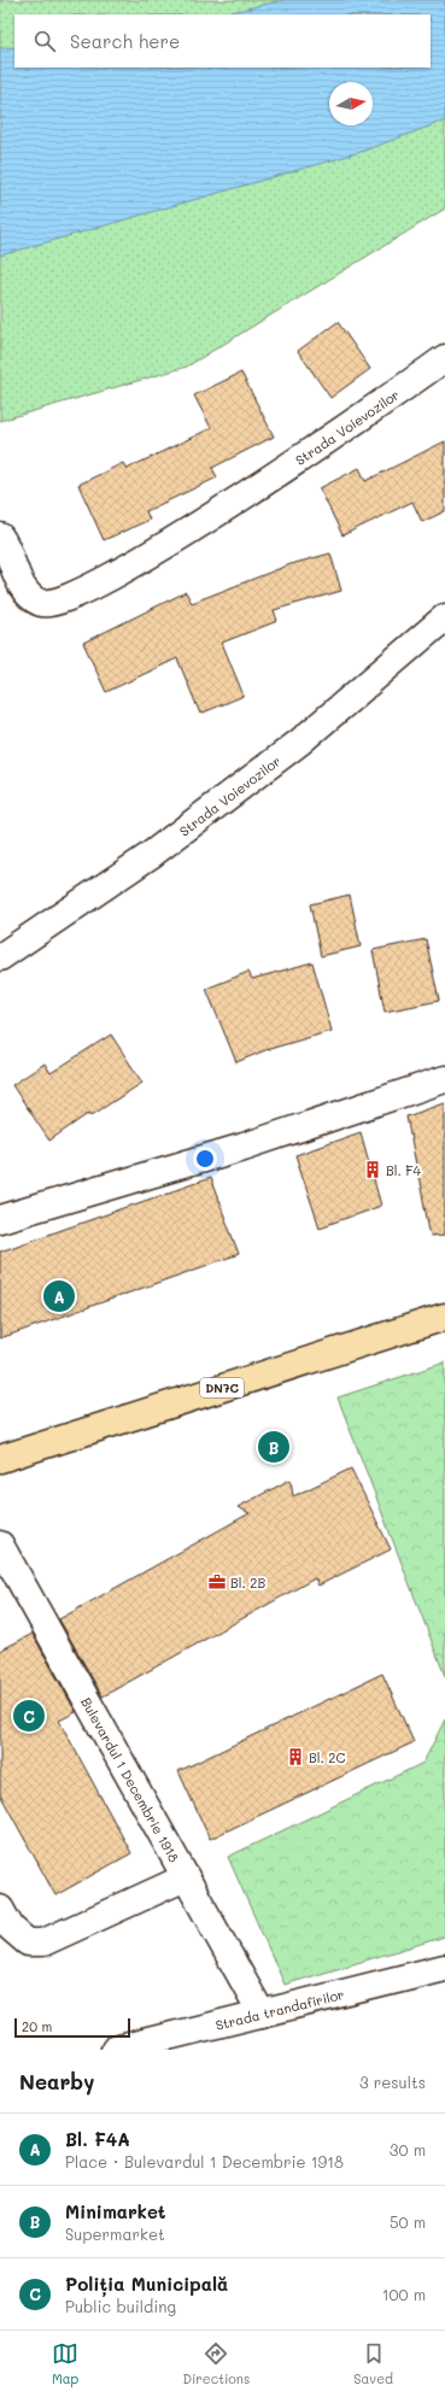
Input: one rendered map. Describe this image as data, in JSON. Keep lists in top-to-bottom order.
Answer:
{
  "streets": {
    "main road": ["DN7C"],
    "street": ["Strada Voievozilor", "Bulevardul 1 Decembrie 1918", "Strada trandafirilor"]
  },
  "crossings": [
    ["Bulevardul 1 Decembrie 1918", "Strada trandafirilor"]
  ],
  "places": {
    "building": ["Bl. F4", "Bl. 2C"],
    "office": ["Bl. 2B"]
  },
  "scale_bar": "20 m",
  "north": "right",
  "page": {
    "search": "Search here",
    "pins": ["A", "B", "C"],
    "scale": "20 m",
    "heading": ["Nearby", "3 results"],
    "list": [
      {
        "mark": "A",
        "name": "Bl. F4A",
        "note": "Place · Bulevardul 1 Decembrie 1918",
        "value": "30 m"
      },
      {
        "mark": "B",
        "name": "Minimarket",
        "note": "Supermarket",
        "value": "50 m"
      },
      {
        "mark": "C",
        "name": "Poliția Municipală",
        "note": "Public building",
        "value": "100 m"
      }
    ],
    "nav": ["Map", "Directions", "Saved"]
  }
}
